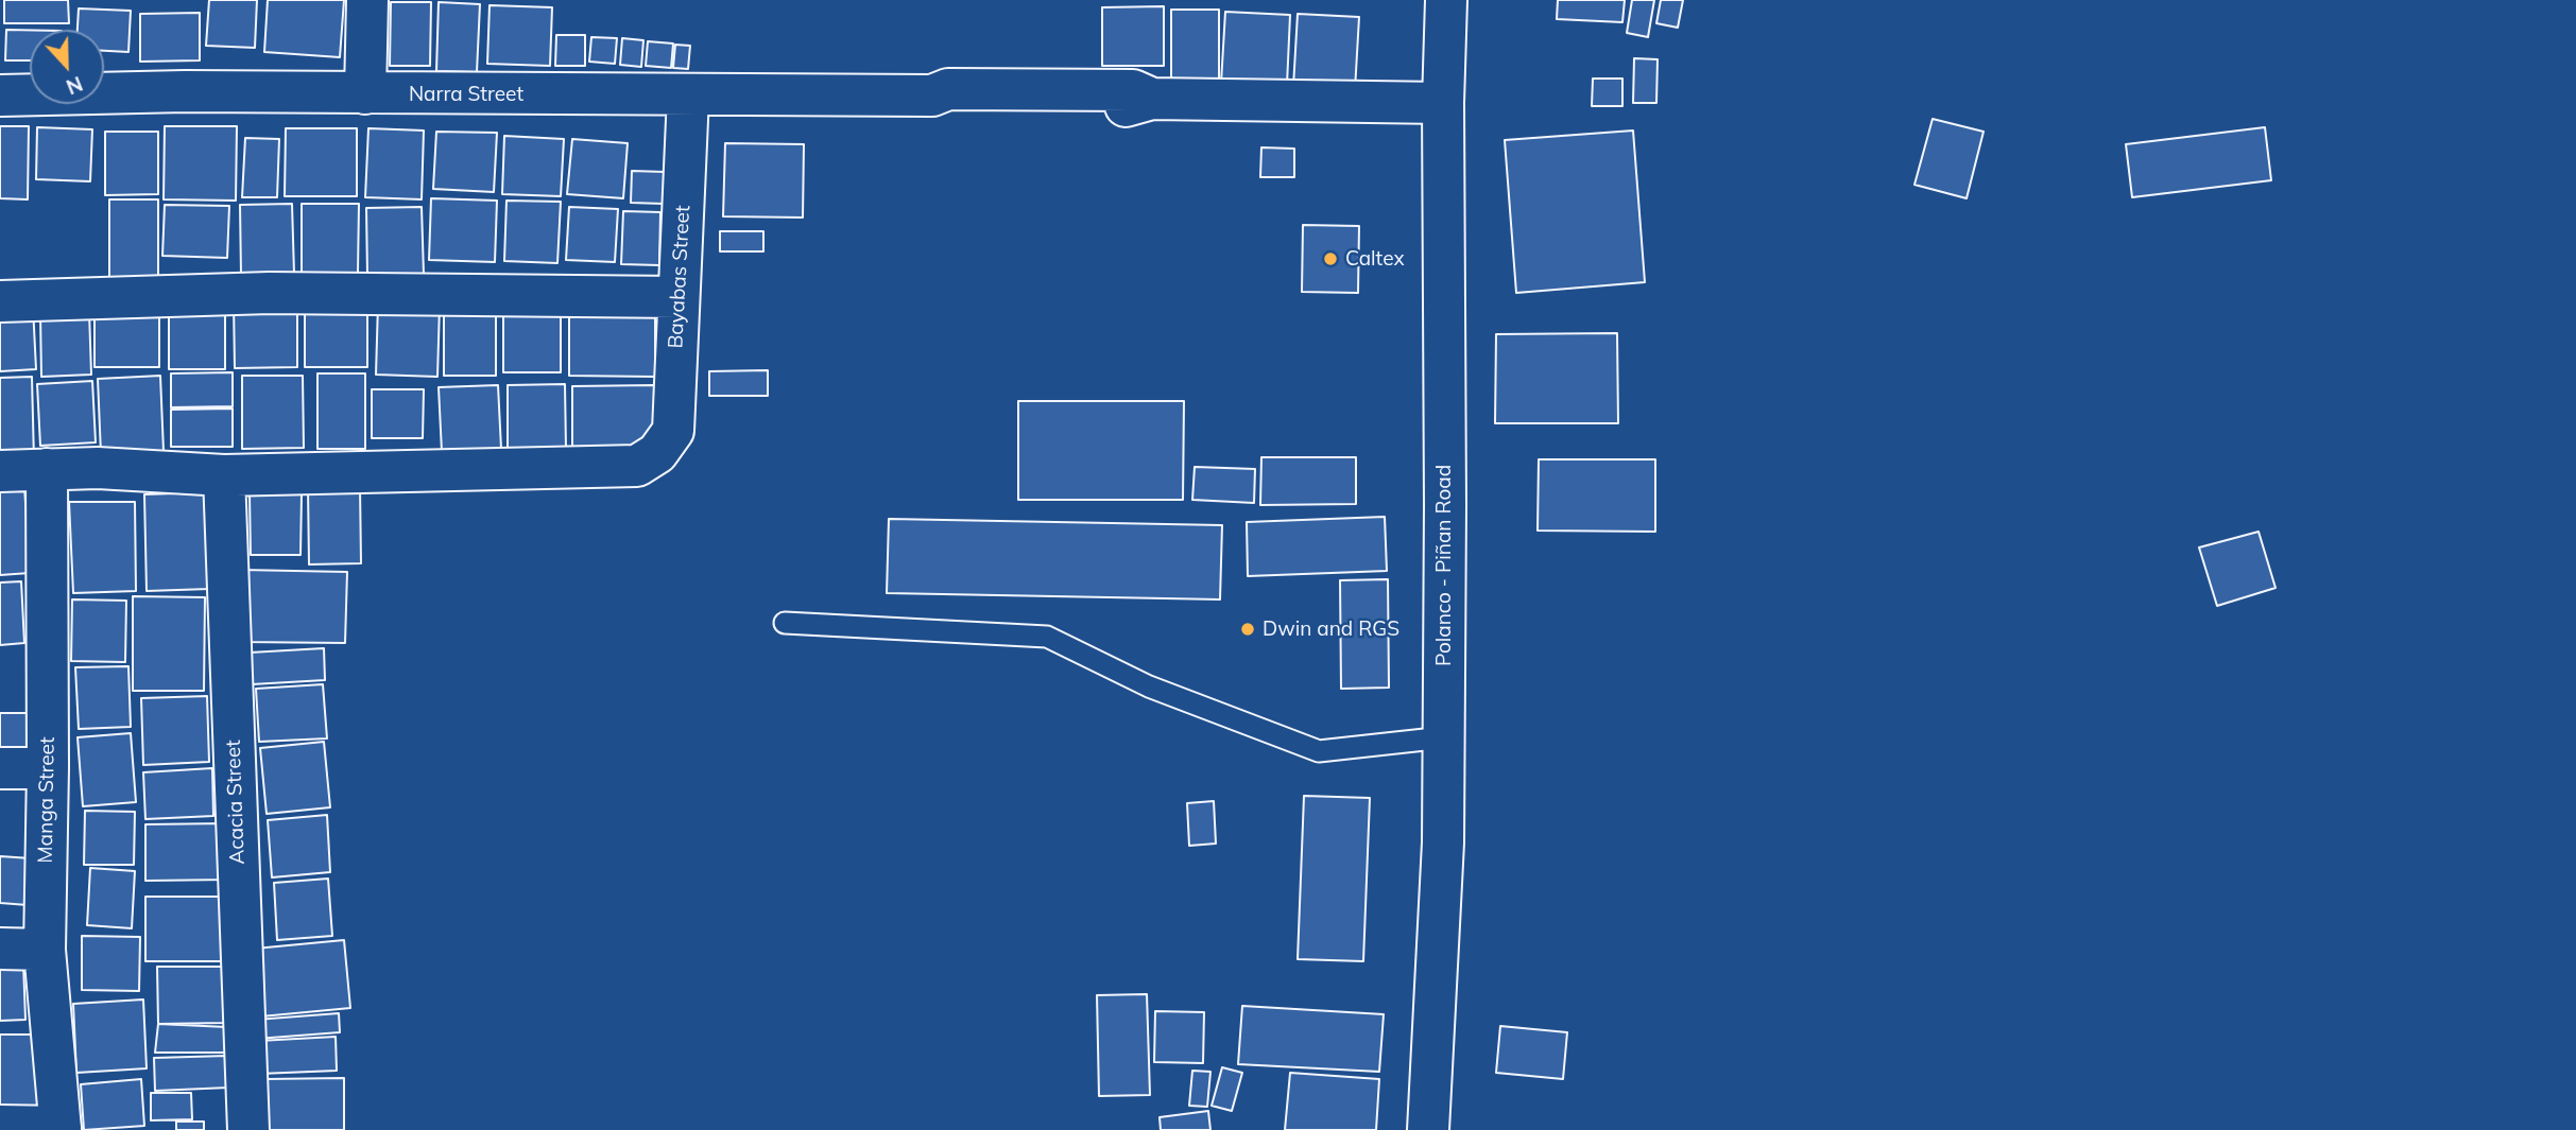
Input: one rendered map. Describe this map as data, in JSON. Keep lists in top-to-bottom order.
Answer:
{
  "streets": {
    "street": [
      "Narra Street",
      "Bayabas Street",
      "Polanco - Piñan Road",
      "Manga Street",
      "Acacia Street"
    ]
  },
  "crossings": [
    ["Narra Street", "Bayabas Street"],
    ["Narra Street", "Polanco - Piñan Road"],
    ["Bayabas Street", "Acacia Street"]
  ],
  "places": ["Caltex", "Dwin and RGS"],
  "north": "bottom"
}
